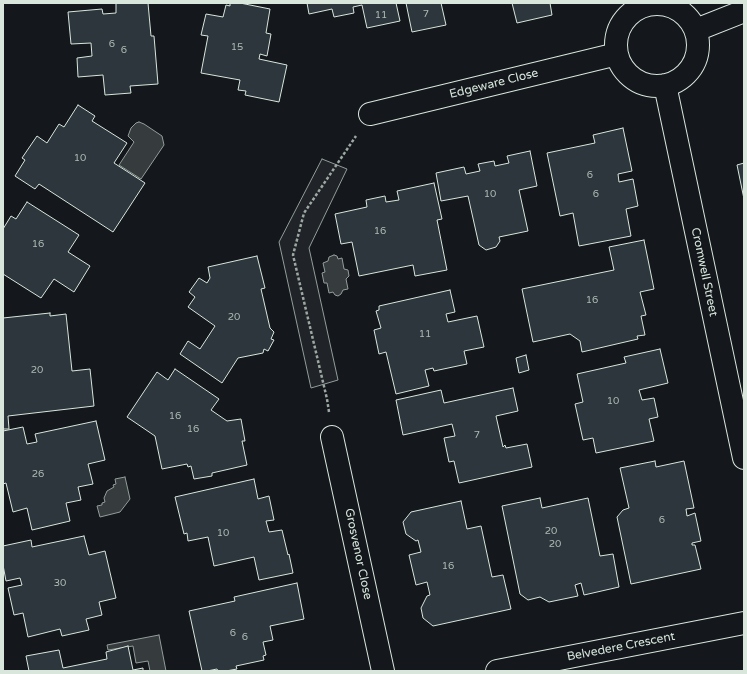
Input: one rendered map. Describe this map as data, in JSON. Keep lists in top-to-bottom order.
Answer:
{
  "streets": {
    "street": [
      "Edgeware Close",
      "Cromwell Street",
      "Grosvenor Close",
      "Belvedere Crescent"
    ]
  },
  "crossings": [
    ["Edgeware Close", "Cromwell Street"]
  ],
  "house_numbers": [
    "7",
    "11",
    "6",
    "15",
    "6",
    "10",
    "6",
    "10",
    "6",
    "16",
    "16",
    "16",
    "20",
    "11",
    "20",
    "10",
    "16",
    "16",
    "7",
    "26",
    "6",
    "20",
    "10",
    "20",
    "16",
    "30",
    "6",
    "6"
  ]
}
